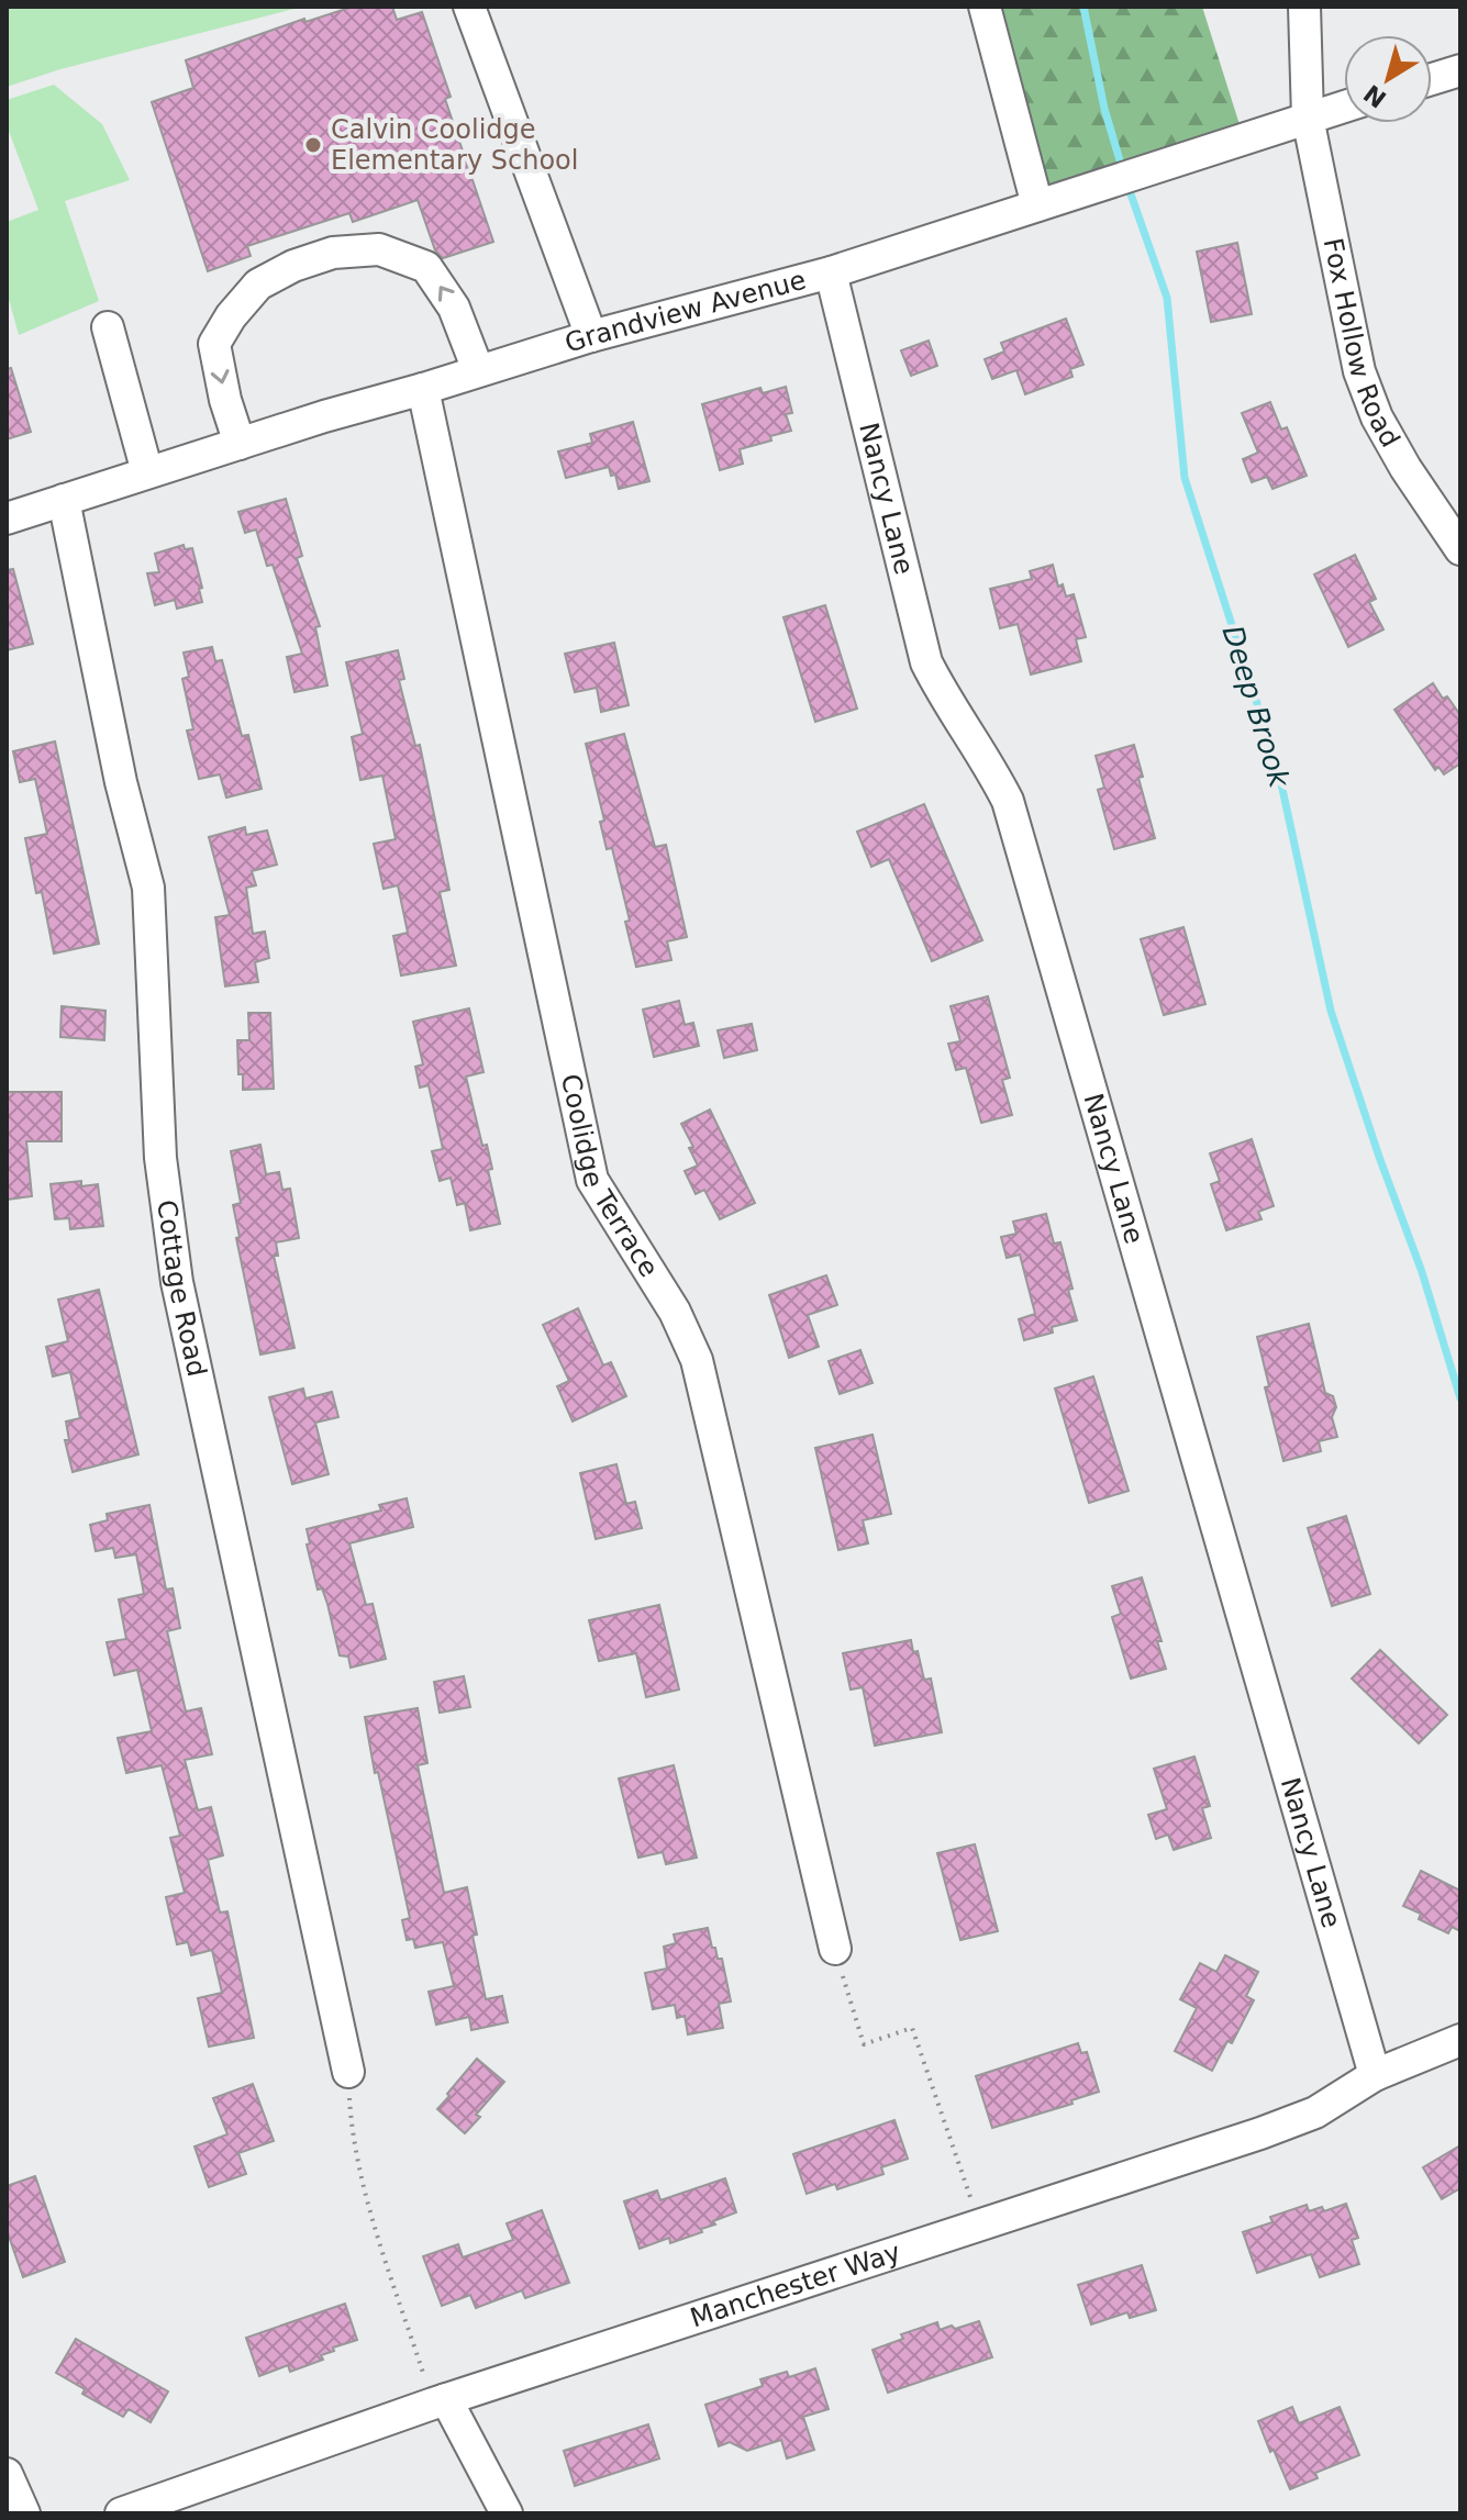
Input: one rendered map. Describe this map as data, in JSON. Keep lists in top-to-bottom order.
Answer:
{
  "streets": {
    "street": [
      "Grandview Avenue",
      "Fox Hollow Road",
      "Nancy Lane",
      "Coolidge Terrace",
      "Cottage Road",
      "Manchester Way"
    ]
  },
  "crossings": [
    ["Grandview Avenue", "Fox Hollow Road"],
    ["Grandview Avenue", "Nancy Lane"],
    ["Grandview Avenue", "Coolidge Terrace"],
    ["Grandview Avenue", "Cottage Road"],
    ["Nancy Lane", "Manchester Way"]
  ],
  "water": ["Deep Brook"],
  "places": ["Calvin Coolidge Elementary School"],
  "north": "bottom left"
}
